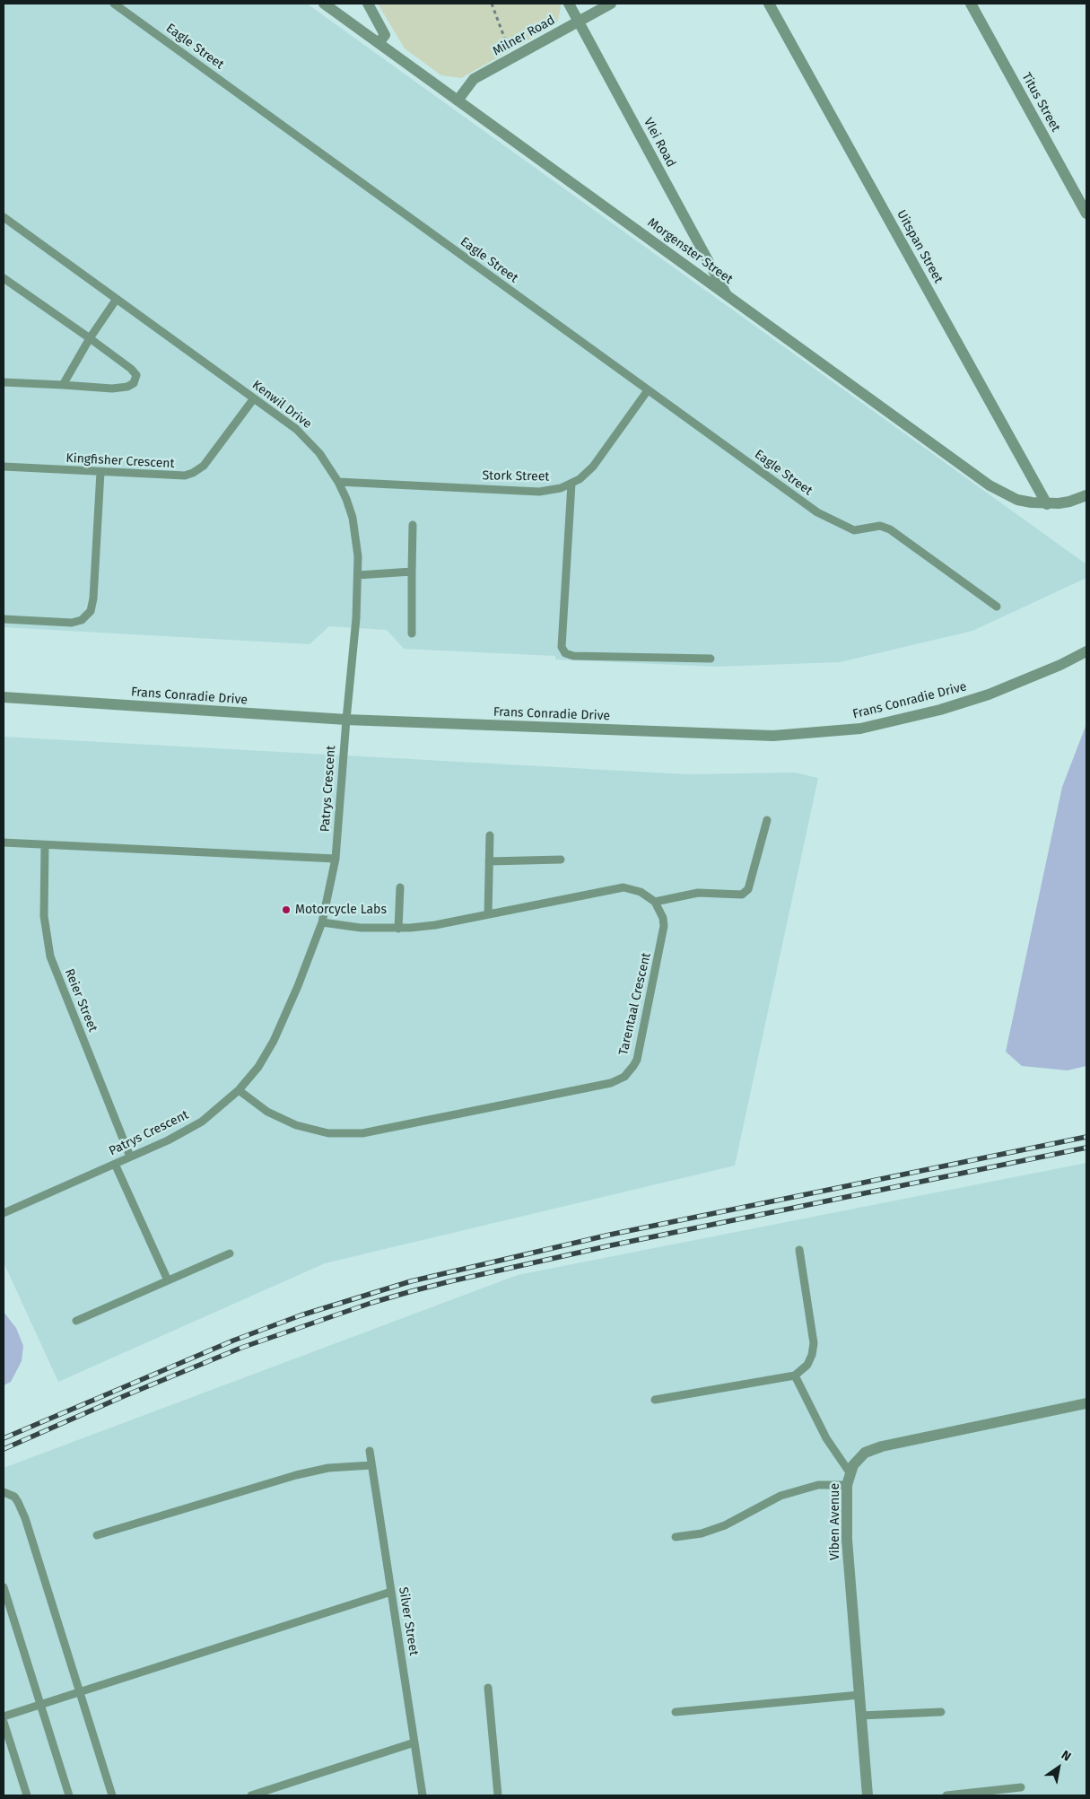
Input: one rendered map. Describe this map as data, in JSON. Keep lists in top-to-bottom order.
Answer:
{
  "streets": {
    "street": [
      "Milner Road",
      "Titus Street",
      "Vlei Road",
      "Uitspan Street",
      "Morgenster Street",
      "Frans Conradie Drive",
      "Viben Avenue"
    ],
    "lane": [
      "Eagle Street",
      "Kenwil Drive",
      "Kingfisher Crescent",
      "Stork Street",
      "Patrys Crescent",
      "Reier Street",
      "Tarentaal Crescent",
      "Silver Street"
    ]
  },
  "crossings": [
    ["Milner Road", "Vlei Road"],
    ["Milner Road", "Morgenster Street"],
    ["Eagle Street", "Stork Street"],
    ["Vlei Road", "Morgenster Street"],
    ["Uitspan Street", "Morgenster Street"],
    ["Kenwil Drive", "Kingfisher Crescent"],
    ["Kenwil Drive", "Stork Street"],
    ["Kenwil Drive", "Frans Conradie Drive"],
    ["Kenwil Drive", "Patrys Crescent"],
    ["Frans Conradie Drive", "Patrys Crescent"],
    ["Patrys Crescent", "Reier Street"],
    ["Patrys Crescent", "Tarentaal Crescent"]
  ],
  "places": ["Motorcycle Labs"],
  "north": "top right"
}
